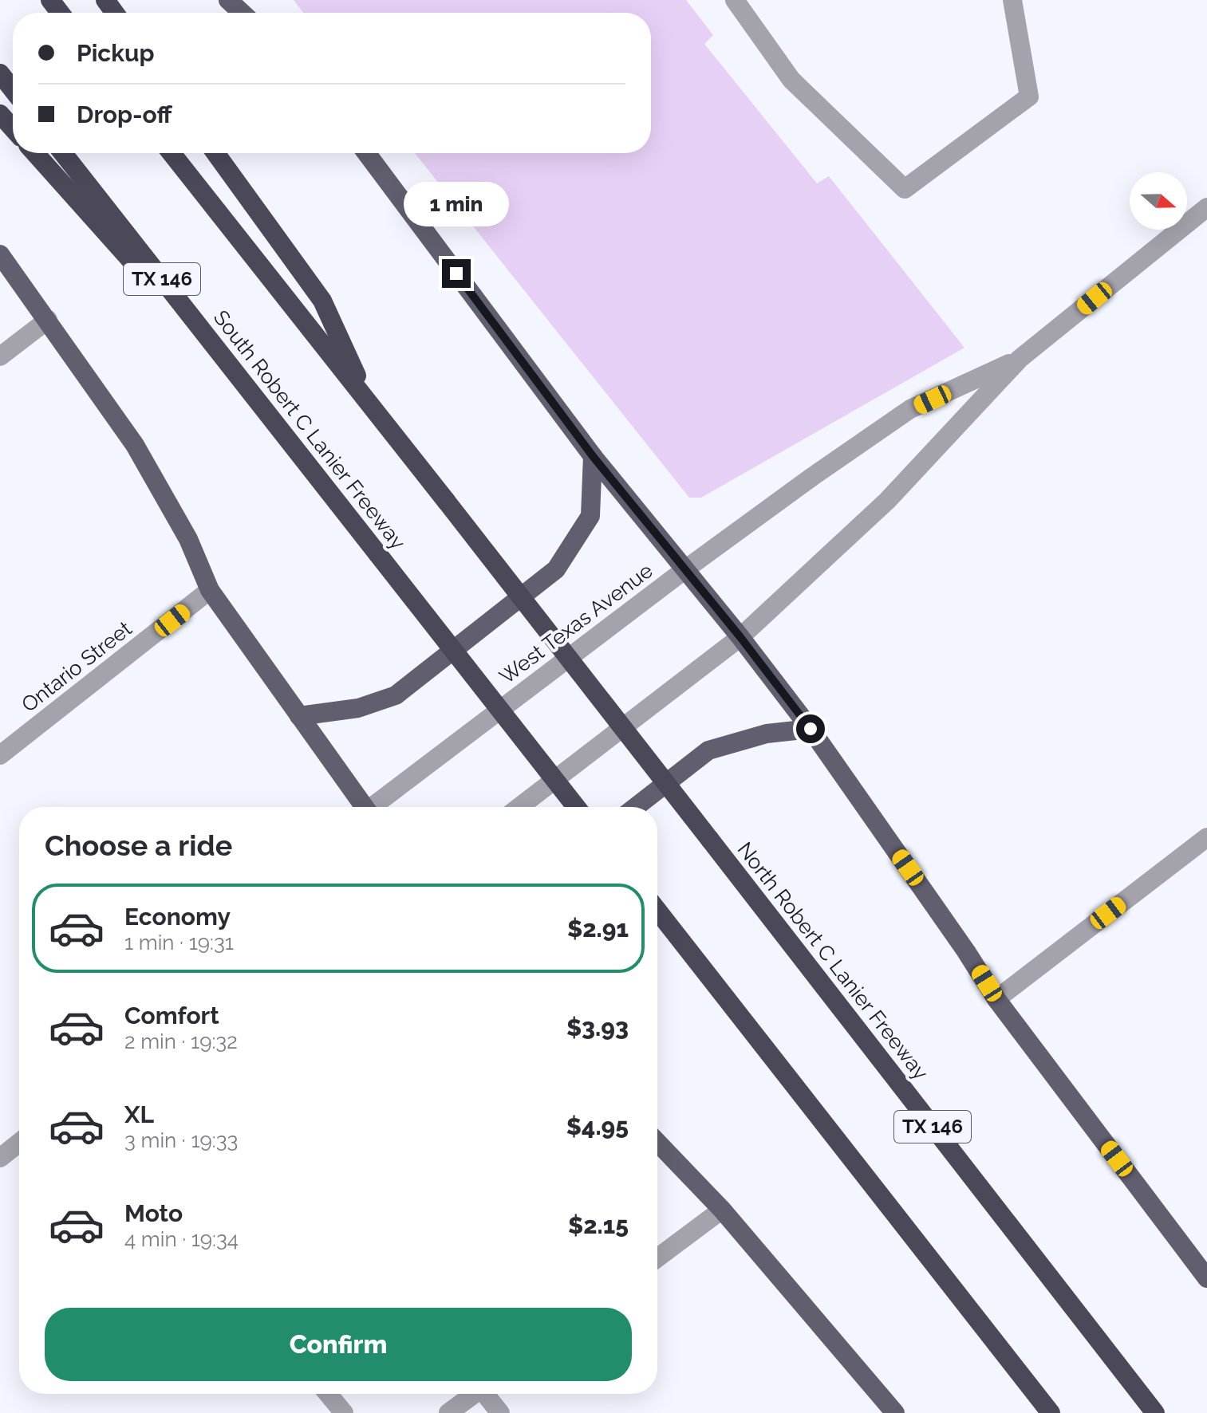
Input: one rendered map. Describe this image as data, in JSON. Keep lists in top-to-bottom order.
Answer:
{
  "streets": {
    "highway": ["TX 146", "South Robert C Lanier Freeway", "North Robert C Lanier Freeway"],
    "street": ["West Texas Avenue", "Ontario Street"]
  },
  "crossings": [
    ["TX 146", "North Robert C Lanier Freeway"]
  ],
  "north": "right",
  "page": {
    "banner": ["Pickup", "Drop-off"],
    "bubble": "1 min",
    "heading": "Choose a ride",
    "list": [
      {
        "name": "Economy",
        "note": "1 min · 19:31",
        "value": "$2.91"
      },
      {
        "name": "Comfort",
        "note": "2 min · 19:32",
        "value": "$3.93"
      },
      {
        "name": "XL",
        "note": "3 min · 19:33",
        "value": "$4.95"
      },
      {
        "name": "Moto",
        "note": "4 min · 19:34",
        "value": "$2.15"
      }
    ],
    "buttons": "Confirm"
  }
}
